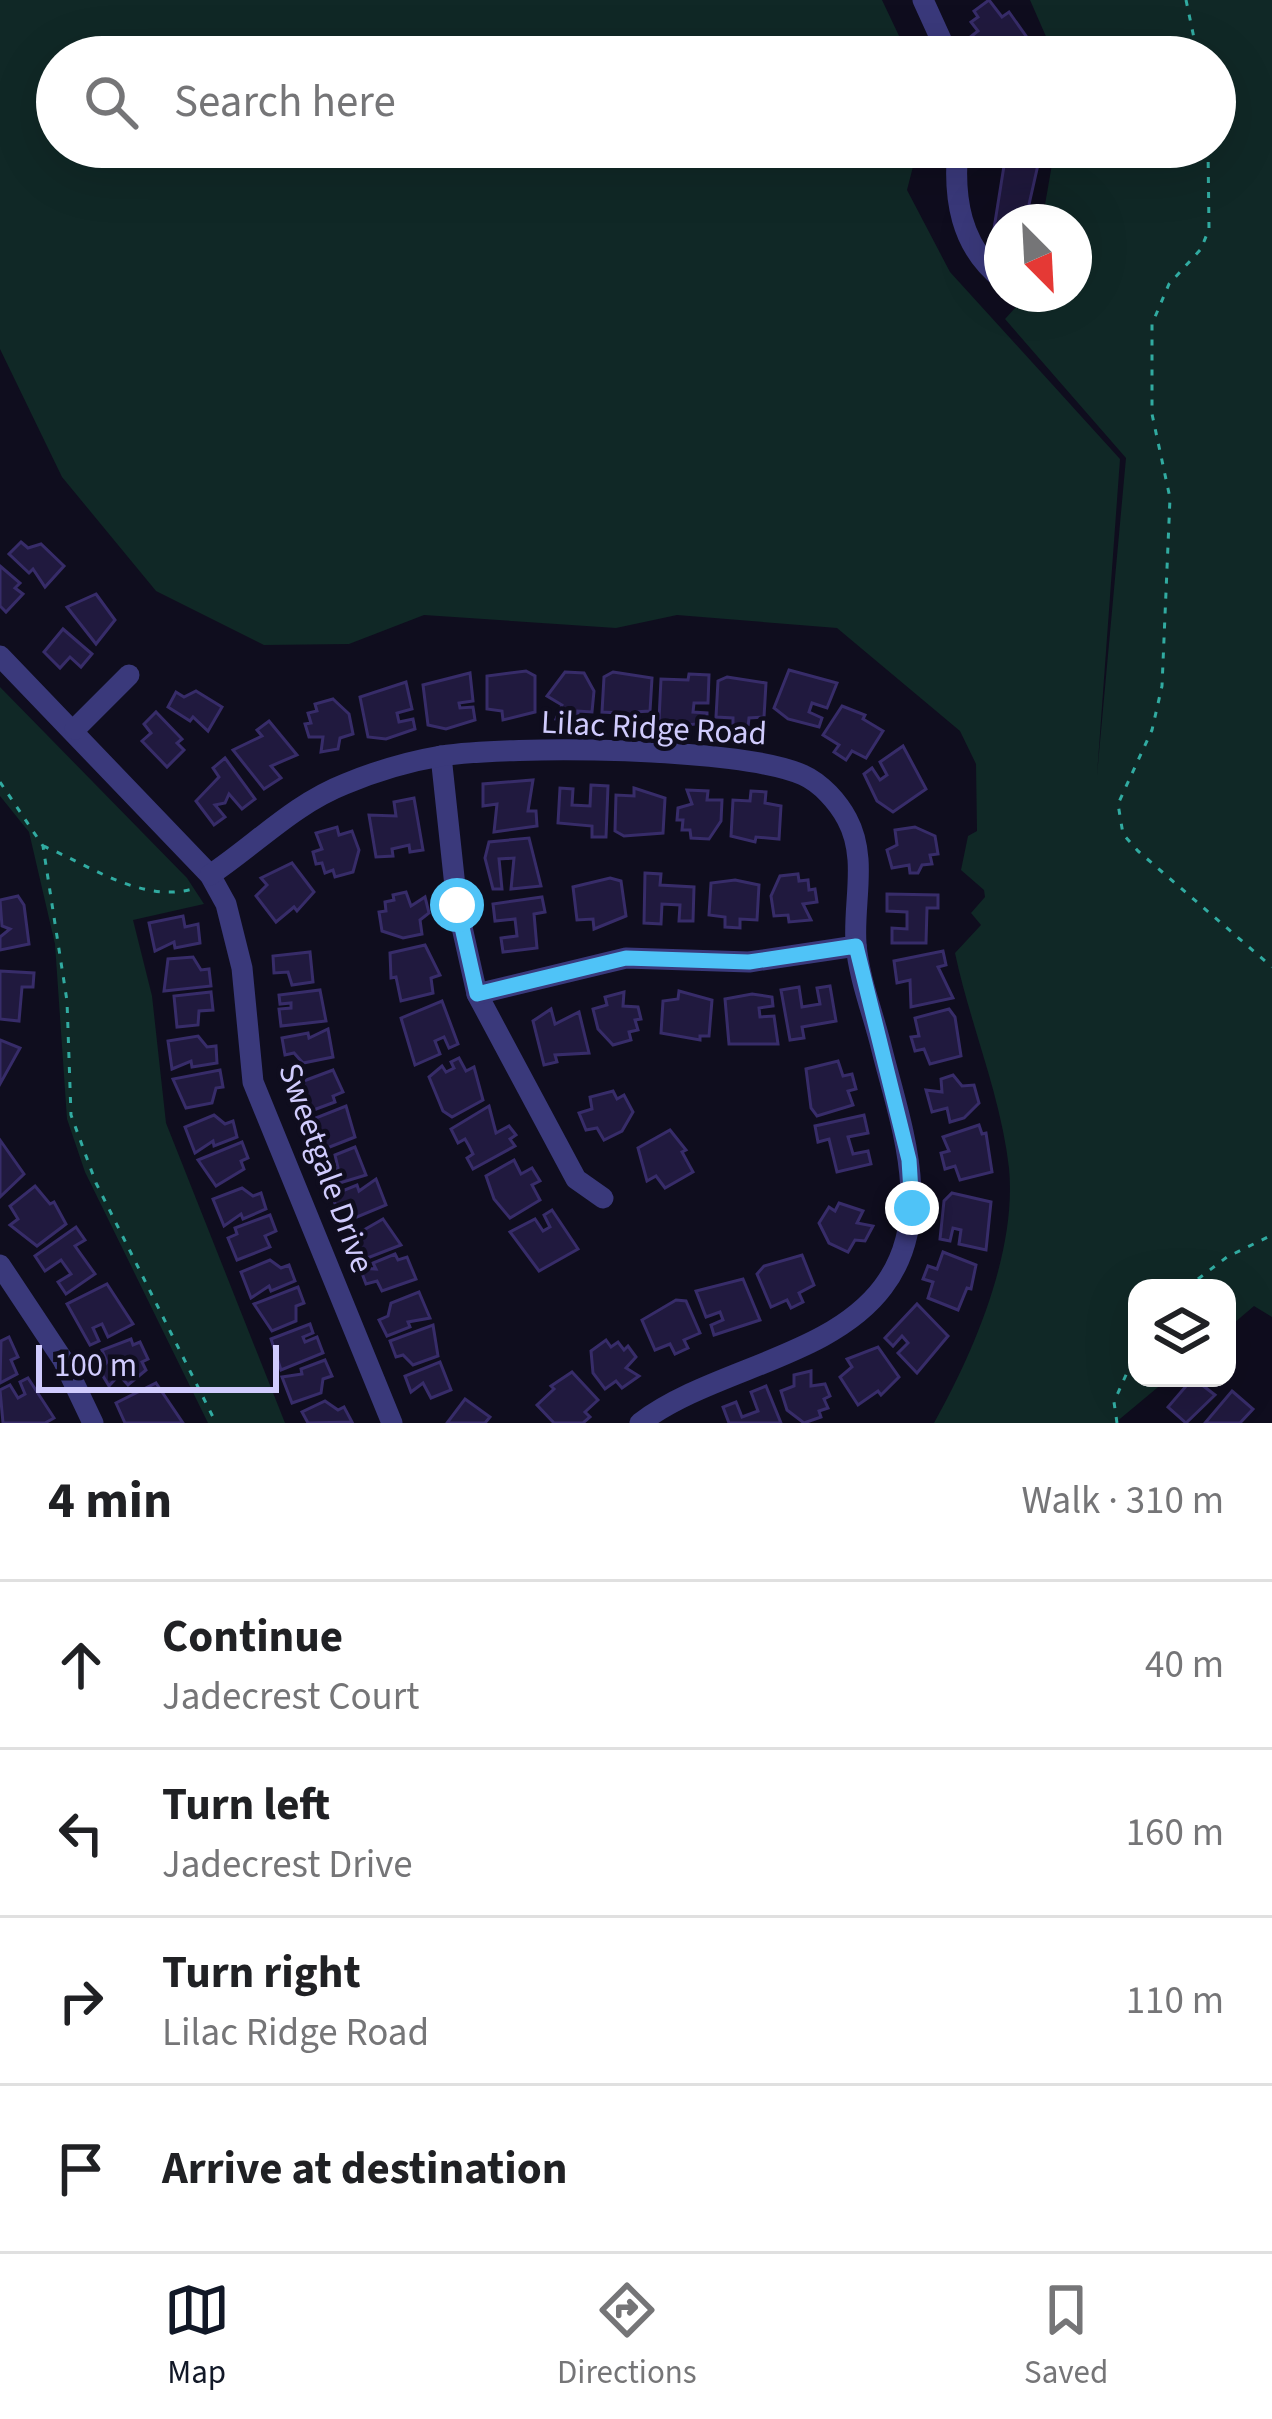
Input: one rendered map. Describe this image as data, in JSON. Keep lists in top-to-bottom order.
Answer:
{
  "streets": {
    "street": ["Lilac Ridge Road", "Sweetgale Drive"]
  },
  "crossings": [
    ["Lilac Ridge Road", "Sweetgale Drive"]
  ],
  "scale_bar": "100 m",
  "north": "bottom right",
  "page": {
    "search": "Search here",
    "scale": "100 m",
    "heading": ["4 min", "Walk · 310 m"],
    "list": [
      ["Continue", "Jadecrest Court", "40 m"],
      ["Turn left", "Jadecrest Drive", "160 m"],
      ["Turn right", "Lilac Ridge Road", "110 m"],
      "Arrive at destination"
    ],
    "nav": ["Map", "Directions", "Saved"]
  }
}
